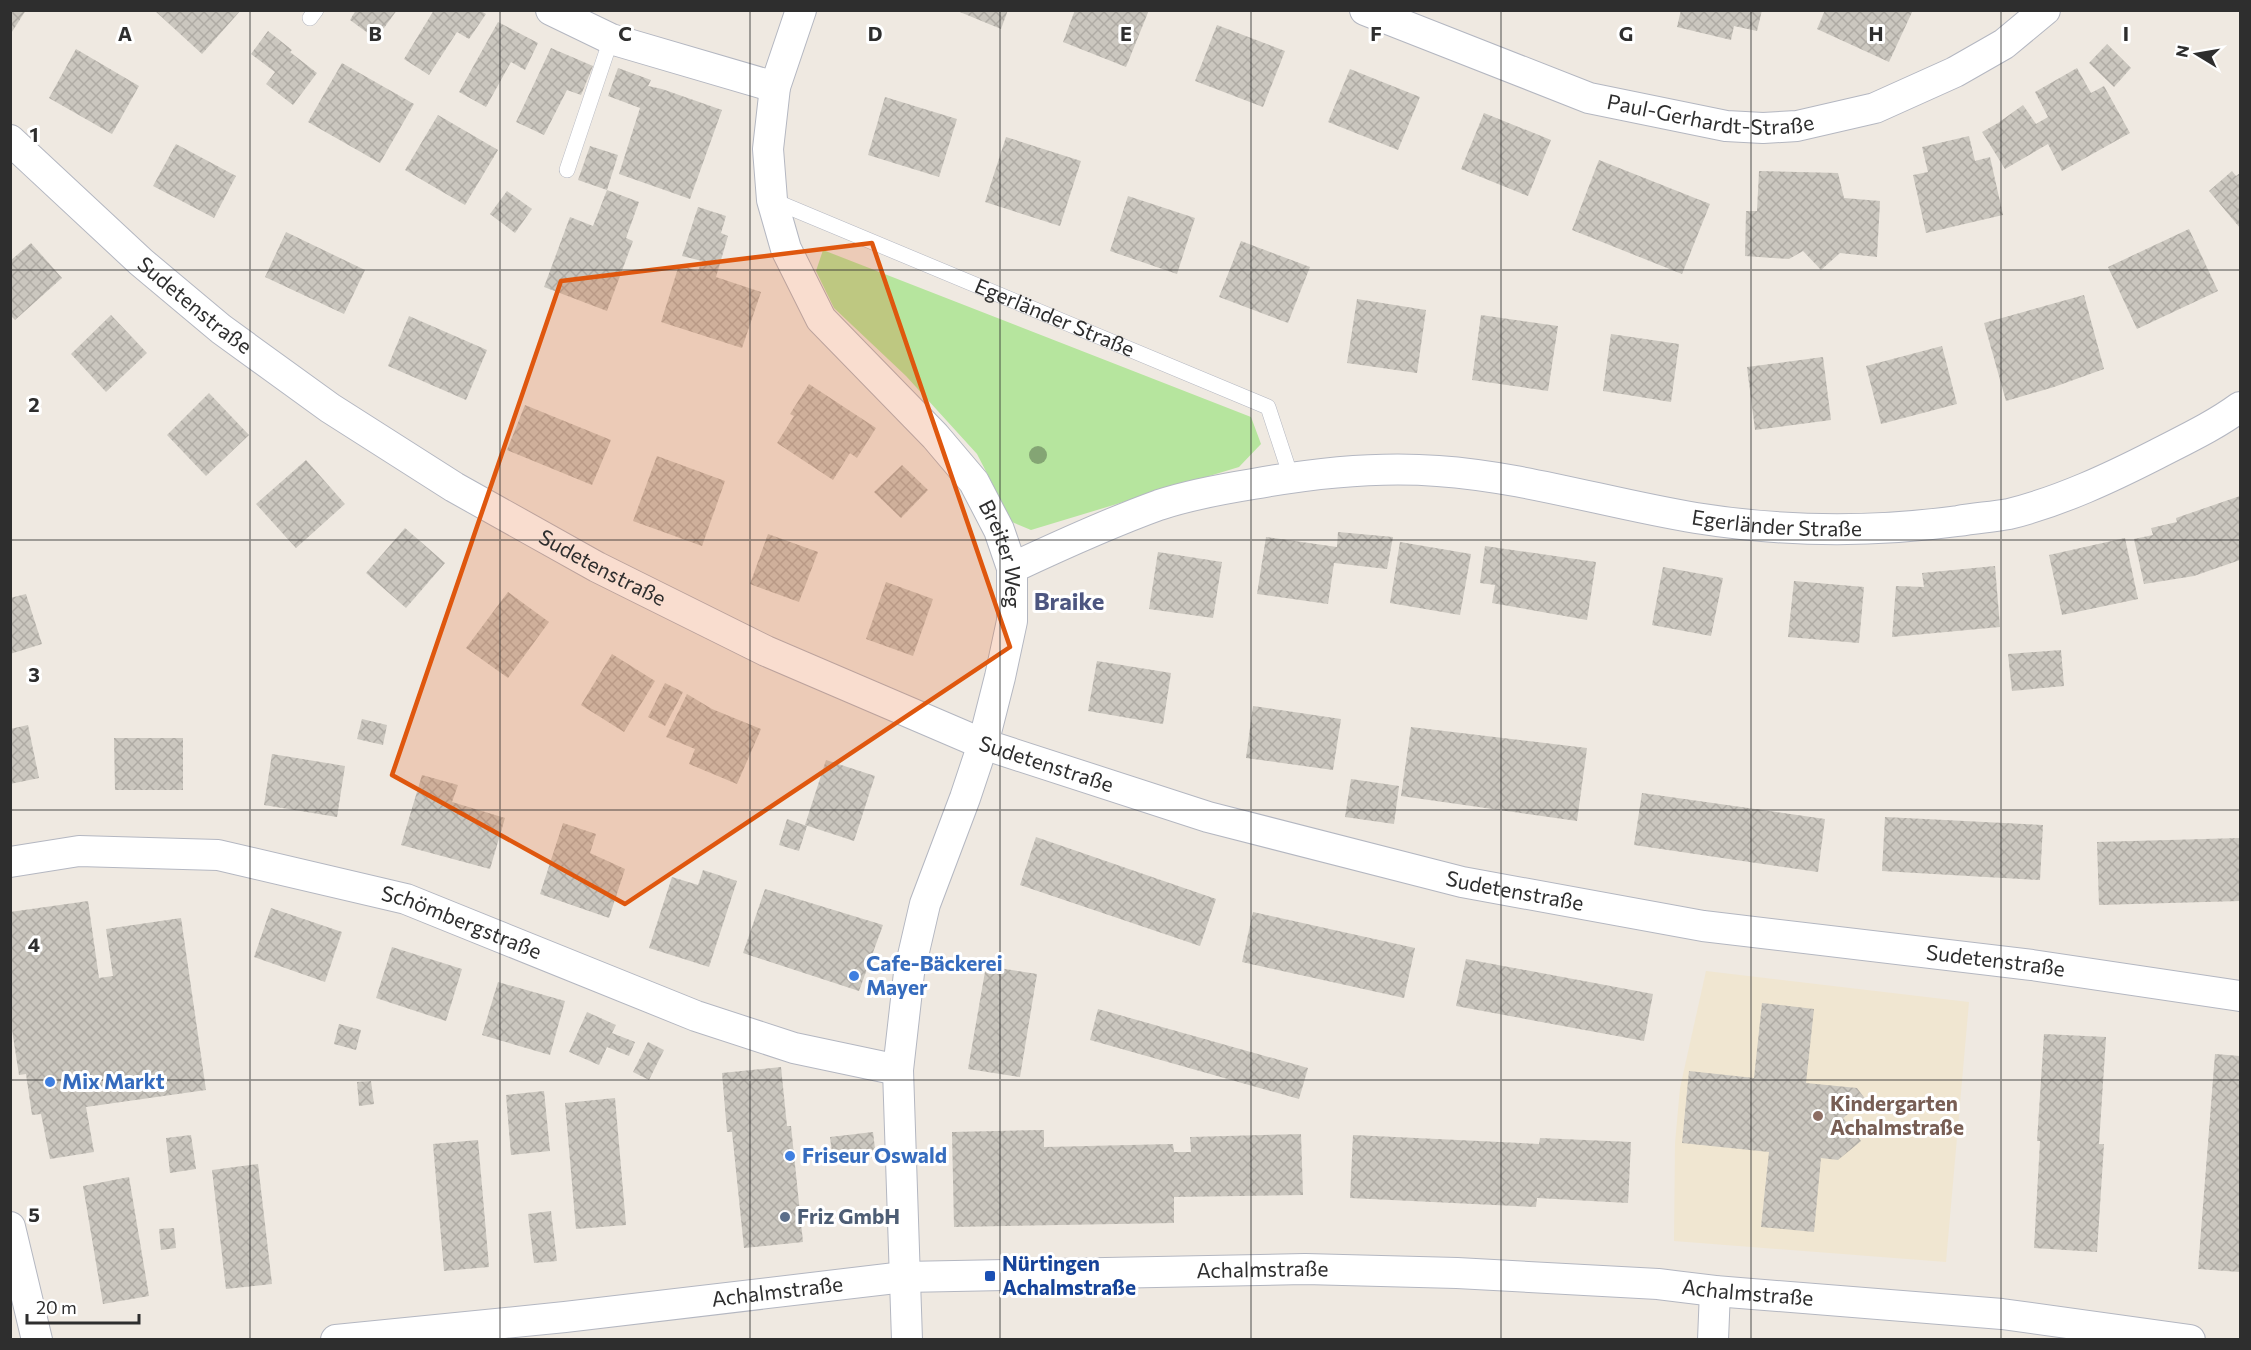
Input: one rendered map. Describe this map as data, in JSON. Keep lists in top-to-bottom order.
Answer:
{
  "streets": {
    "street": [
      "Paul-Gerhardt-Straße",
      "Sudetenstraße",
      "Egerländer Straße",
      "Breiter Weg",
      "Schömbergstraße",
      "Achalmstraße"
    ]
  },
  "crossings": [
    ["Sudetenstraße", "Breiter Weg"],
    ["Egerländer Straße", "Breiter Weg"],
    ["Breiter Weg", "Schömbergstraße"],
    ["Breiter Weg", "Achalmstraße"]
  ],
  "districts": ["Braike"],
  "places": {
    "other": [
      "Cafe-Bäckerei Mayer",
      "Mix Markt",
      "Kindergarten Achalmstraße",
      "Friseur Oswald",
      "Friz GmbH"
    ],
    "transit": ["Nürtingen Achalmstraße"]
  },
  "scale_bar": "20 m",
  "north": "left",
  "grid": {
    "columns": [
      "A",
      "B",
      "C",
      "D",
      "E",
      "F",
      "G",
      "H",
      "I"
    ],
    "rows": [
      "1",
      "2",
      "3",
      "4",
      "5"
    ]
  }
}
